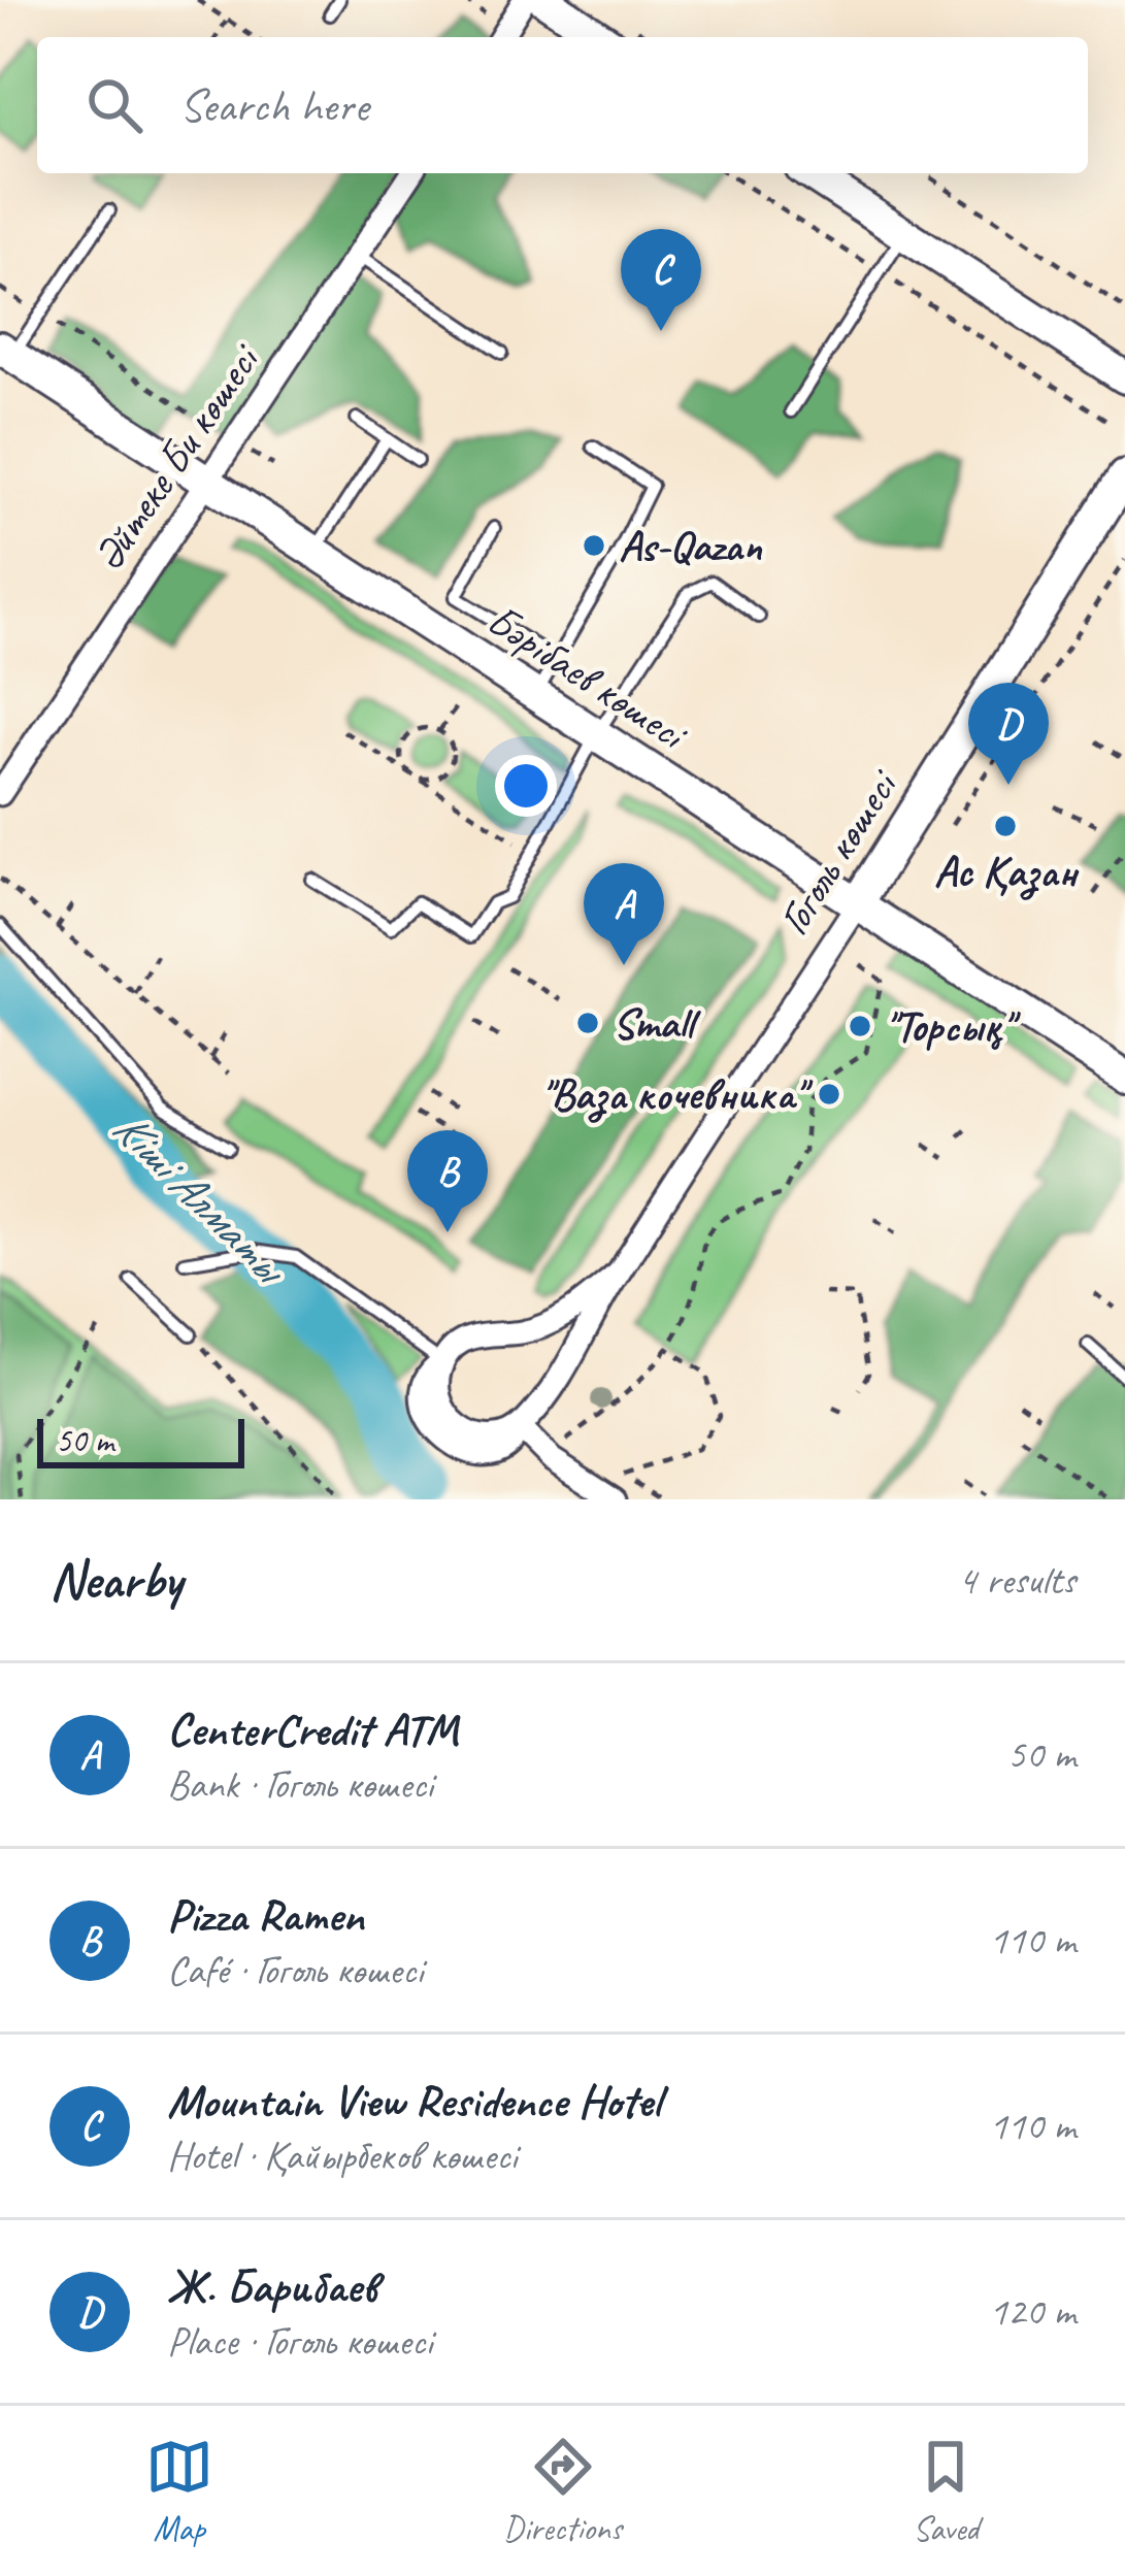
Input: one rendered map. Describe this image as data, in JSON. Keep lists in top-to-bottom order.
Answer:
{
  "streets": {
    "street": ["Әйтеке Би көшесі", "Бәрібаев көшесі", "Гоголь көшесі"]
  },
  "crossings": [
    ["Әйтеке Би көшесі", "Бәрібаев көшесі"],
    ["Бәрібаев көшесі", "Гоголь көшесі"]
  ],
  "water": ["Кіші Алматы"],
  "places": [
    "As-Qazan",
    "Ас Қазан",
    "Small",
    "\"Торсық\"",
    "\"Ваза кочевника\""
  ],
  "scale_bar": "50 m",
  "page": {
    "search": "Search here",
    "pins": [
      "C",
      "D",
      "A",
      "B"
    ],
    "scale": "50 m",
    "heading": ["Nearby", "4 results"],
    "list": [
      {
        "mark": "A",
        "name": "CenterCredit ATM",
        "note": "Bank · Гоголь көшесі",
        "value": "50 m"
      },
      {
        "mark": "B",
        "name": "Pizza Ramen",
        "note": "Café · Гоголь көшесі",
        "value": "110 m"
      },
      {
        "mark": "C",
        "name": "Mountain View Residence Hotel",
        "note": "Hotel · Қайырбеков көшесі",
        "value": "110 m"
      },
      {
        "mark": "D",
        "name": "Ж. Барибаев",
        "note": "Place · Гоголь көшесі",
        "value": "120 m"
      }
    ],
    "nav": ["Map", "Directions", "Saved"]
  }
}
